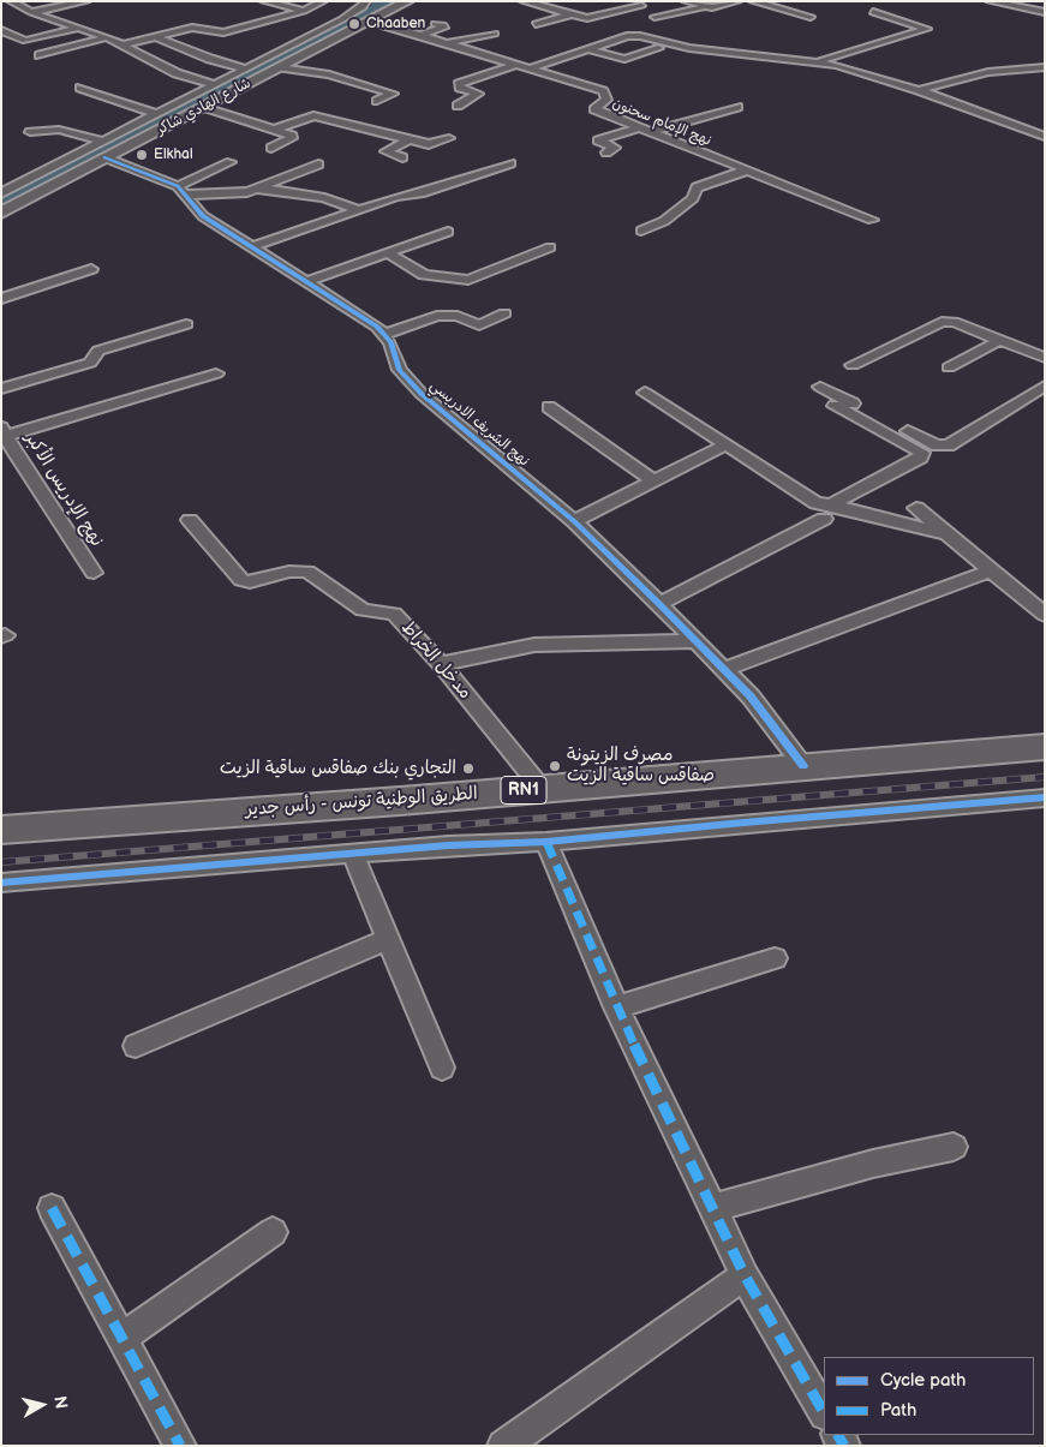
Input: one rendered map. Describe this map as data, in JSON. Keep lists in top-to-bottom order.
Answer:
{
  "streets": {
    "main road": ["شارع الهادي شاكر", "RN1", "الطريق الوطنية تونس - رأس جدير"],
    "street": [
      "نهج الإمام سحنون",
      "نهج الشريف الادريسي",
      "نهج الإدريس الأكبر",
      "مدخل الخراط"
    ]
  },
  "crossings": [
    ["شارع الهادي شاكر", "نهج الإمام سحنون"],
    ["نهج الشريف الادريسي", "الطريق الوطنية تونس - رأس جدير"],
    ["مدخل الخراط", "الطريق الوطنية تونس - رأس جدير"]
  ],
  "places": [
    "Chaaben",
    "Elkhal",
    "مصرف الزيتونة صفاقس ساقية الزيت",
    "التجاري بنك صفاقس ساقية الزيت"
  ],
  "legend": ["Cycle path", "Path"],
  "north": "right"
}
